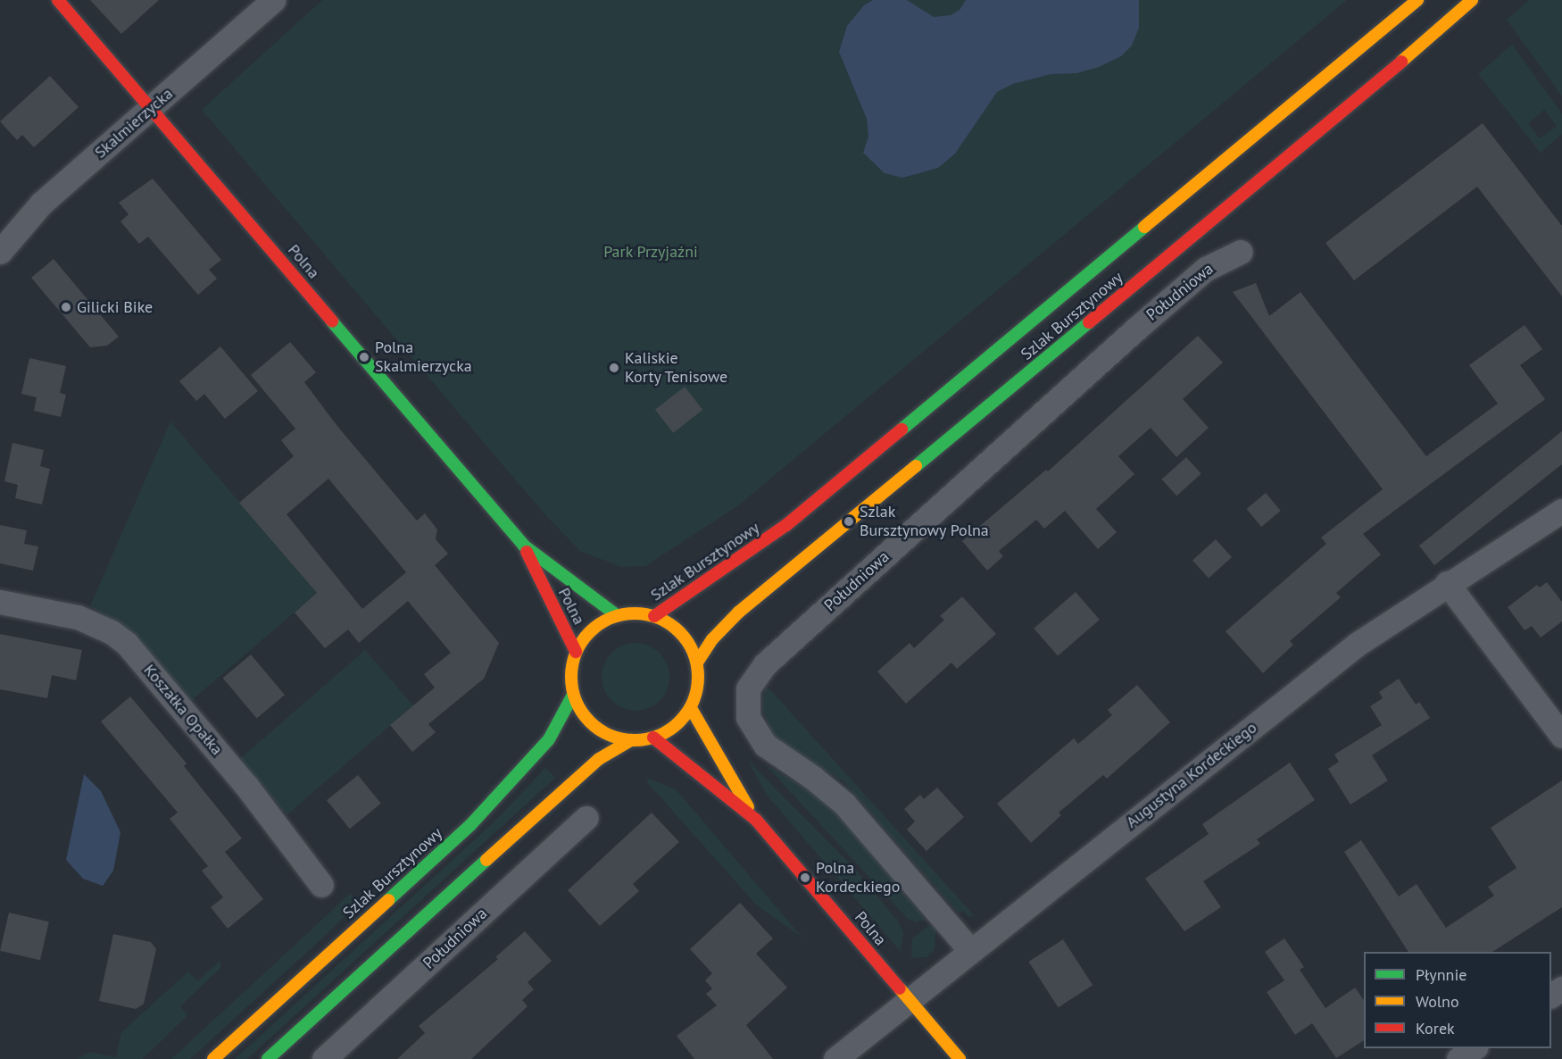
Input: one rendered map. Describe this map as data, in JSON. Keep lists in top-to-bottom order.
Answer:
{
  "streets": {
    "main road": ["Polna", "Szlak Bursztynowy"],
    "street": [
      "Skalmierzycka",
      "Południowa",
      "Koszałka Opałka",
      "Augustyna Kordeckiego"
    ]
  },
  "crossings": [
    ["Skalmierzycka", "Polna"],
    ["Polna", "Szlak Bursztynowy"],
    ["Polna", "Augustyna Kordeckiego"],
    ["Południowa", "Augustyna Kordeckiego"]
  ],
  "parks": ["Park Przyjaźni"],
  "places": [
    "Gilicki Bike",
    "Polna Skalmierzycka",
    "Kaliskie Korty Tenisowe",
    "Szlak Bursztynowy Polna",
    "Polna Kordeckiego"
  ],
  "legend": ["Płynnie", "Wolno", "Korek"]
}
